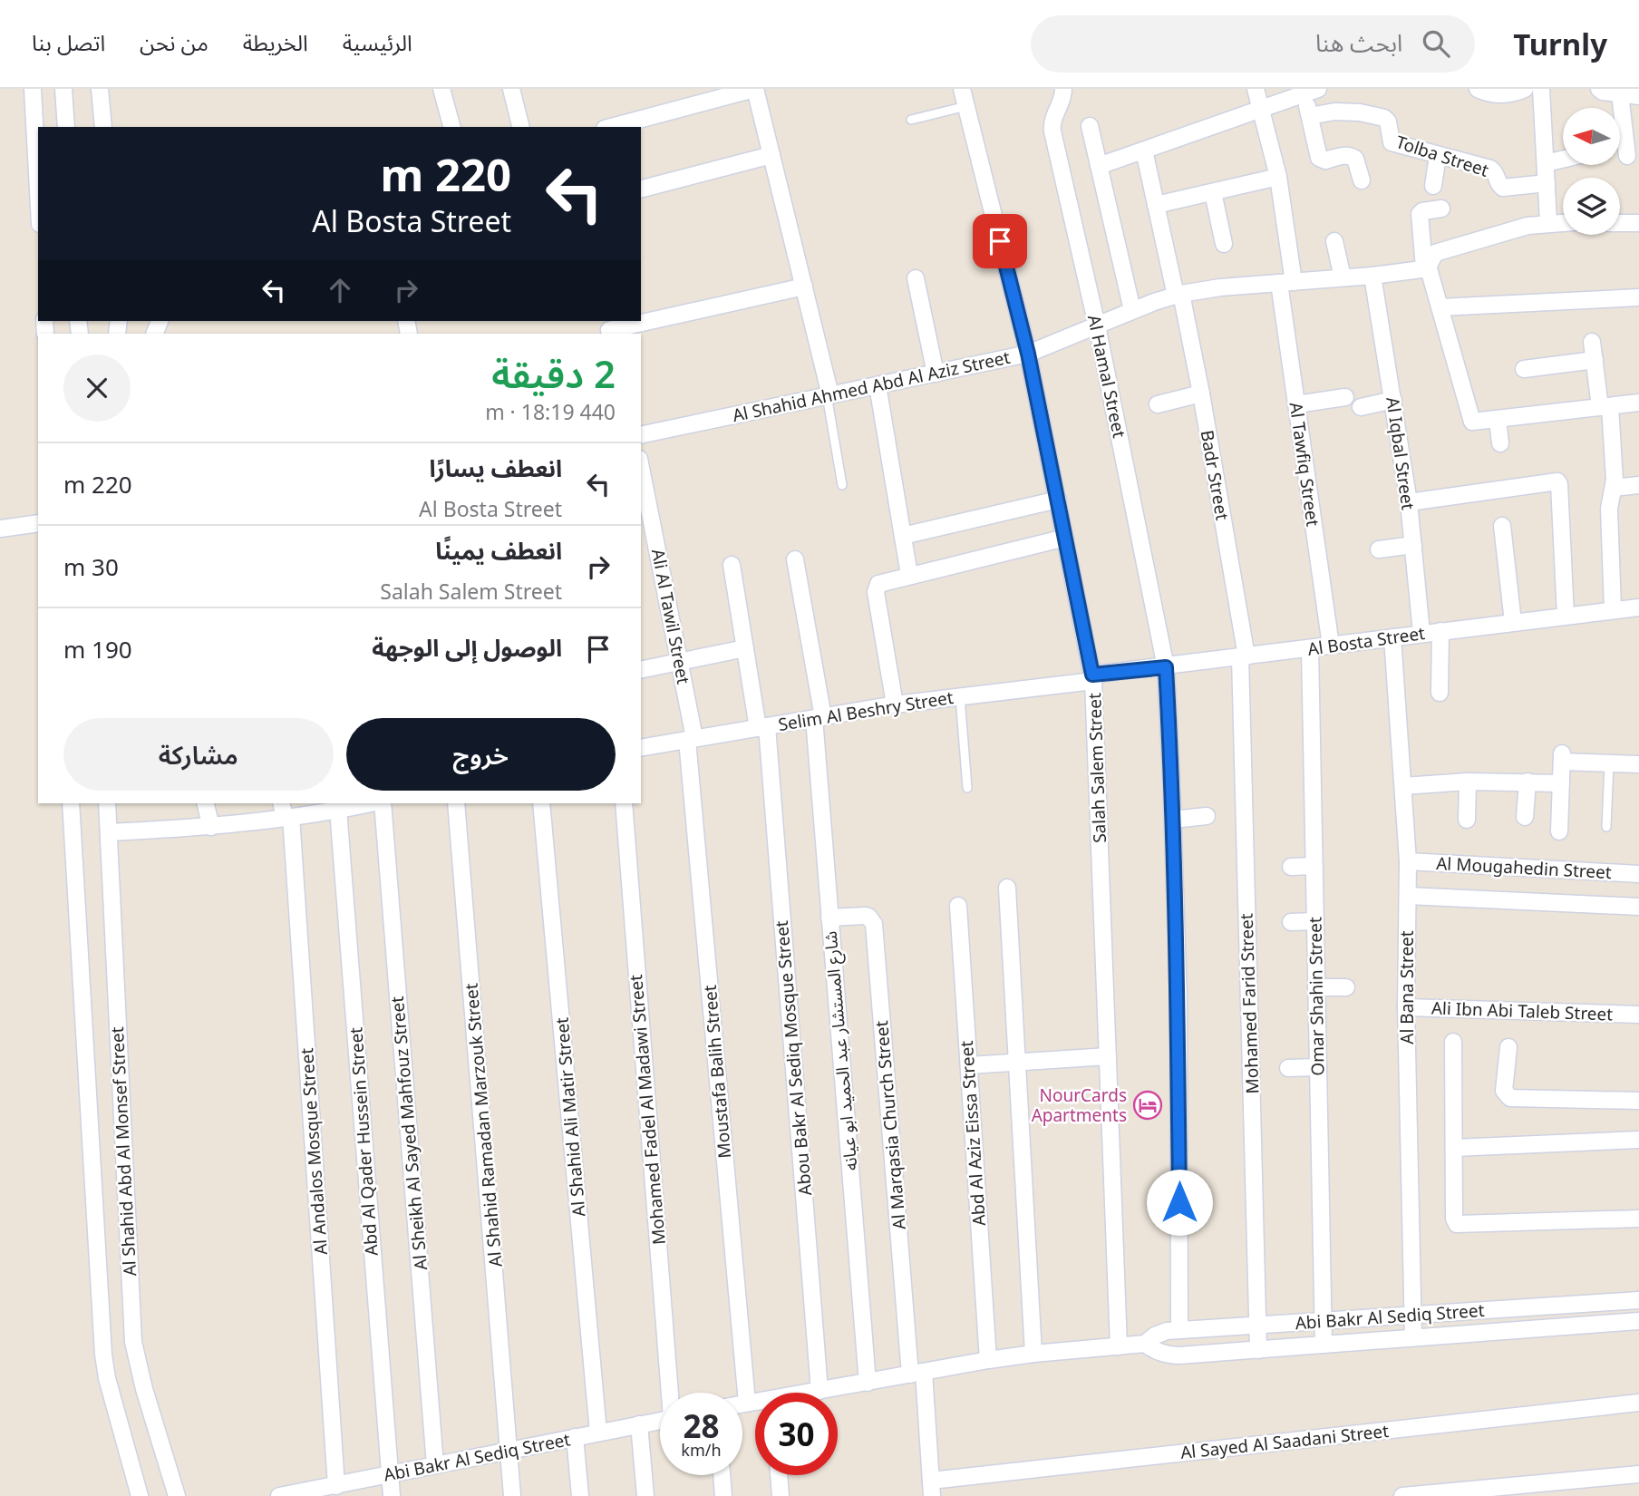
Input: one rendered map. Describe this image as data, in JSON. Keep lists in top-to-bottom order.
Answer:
{
  "streets": {
    "street": [
      "Tolba Street",
      "Al Hamal Street",
      "Al Shahid Ahmed Abd Al Aziz Street",
      "Al Iqbal Street",
      "Al Tawfiq Street",
      "Badr Street",
      "Ali Al Tawil Street",
      "Al Bosta Street",
      "Selim Al Beshry Street",
      "Salah Salem Street",
      "Al Mougahedin Street",
      "Al Bana Street",
      "Omar Shahin Street",
      "Mohamed Farid Street",
      "Ali Ibn Abi Taleb Street",
      "شارع المستشار عبد الحميد ابو عيانه",
      "Abou Bakr Al Sediq Mosque Street",
      "Moustafa Balih Street",
      "Mohamed Fadel Al Madawi Street",
      "Al Shahid Ali Matir Street",
      "Al Shahid Ramadan Marzouk Street",
      "Al Marqasia Church Street",
      "Al Sheikh Al Sayed Mahfouz Street",
      "Abd Al Aziz Eissa Street",
      "Abd Al Qader Hussein Street",
      "Al Shahid Abd Al Monsef Street",
      "Al Andalos Mosque Street",
      "Abi Bakr Al Sediq Street",
      "Al Sayed Al Saadani Street"
    ]
  },
  "crossings": [
    ["Al Hamal Street", "Al Shahid Ahmed Abd Al Aziz Street"],
    ["Al Hamal Street", "Al Bosta Street"],
    ["Al Hamal Street", "Abi Bakr Al Sediq Street"],
    ["Al Shahid Ahmed Abd Al Aziz Street", "Al Iqbal Street"],
    ["Al Shahid Ahmed Abd Al Aziz Street", "Al Tawfiq Street"],
    ["Al Shahid Ahmed Abd Al Aziz Street", "Badr Street"],
    ["Al Shahid Ahmed Abd Al Aziz Street", "Salah Salem Street"],
    ["Al Iqbal Street", "Al Bosta Street"],
    ["Al Tawfiq Street", "Al Bosta Street"],
    ["Badr Street", "Al Bosta Street"],
    ["Badr Street", "Mohamed Farid Street"],
    ["Ali Al Tawil Street", "Selim Al Beshry Street"],
    ["Ali Al Tawil Street", "Moustafa Balih Street"],
    ["Al Bosta Street", "Selim Al Beshry Street"],
    ["Al Bosta Street", "Salah Salem Street"],
    ["Al Bosta Street", "Al Bana Street"],
    ["Al Bosta Street", "Omar Shahin Street"],
    ["Al Bosta Street", "Mohamed Farid Street"],
    ["Selim Al Beshry Street", "Salah Salem Street"],
    ["Selim Al Beshry Street", "شارع المستشار عبد الحميد ابو عيانه"],
    ["Selim Al Beshry Street", "Abou Bakr Al Sediq Mosque Street"],
    ["Selim Al Beshry Street", "Moustafa Balih Street"],
    ["Salah Salem Street", "Abi Bakr Al Sediq Street"],
    ["Al Mougahedin Street", "Al Bana Street"],
    ["Al Bana Street", "Ali Ibn Abi Taleb Street"],
    ["Al Bana Street", "Abi Bakr Al Sediq Street"],
    ["Omar Shahin Street", "Abi Bakr Al Sediq Street"],
    ["Mohamed Farid Street", "Abi Bakr Al Sediq Street"],
    ["شارع المستشار عبد الحميد ابو عيانه", "Al Marqasia Church Street"],
    ["شارع المستشار عبد الحميد ابو عيانه", "Abi Bakr Al Sediq Street"],
    ["Abou Bakr Al Sediq Mosque Street", "Abi Bakr Al Sediq Street"],
    ["Moustafa Balih Street", "Abi Bakr Al Sediq Street"],
    ["Al Shahid Ali Matir Street", "Abi Bakr Al Sediq Street"],
    ["Al Shahid Ramadan Marzouk Street", "Abi Bakr Al Sediq Street"],
    ["Al Marqasia Church Street", "Abi Bakr Al Sediq Street"],
    ["Al Marqasia Church Street", "Al Sayed Al Saadani Street"],
    ["Al Sheikh Al Sayed Mahfouz Street", "Abi Bakr Al Sediq Street"],
    ["Abd Al Aziz Eissa Street", "Abi Bakr Al Sediq Street"],
    ["Abd Al Qader Hussein Street", "Abi Bakr Al Sediq Street"],
    ["Al Andalos Mosque Street", "Abi Bakr Al Sediq Street"]
  ],
  "places": {
    "hotel": ["NourCards Apartments"]
  },
  "north": "left",
  "page": {
    "header": "Turnly",
    "search": "ابحث هنا",
    "nav": [
      "الرئيسية",
      "الخريطة",
      "من نحن",
      "اتصل بنا"
    ],
    "turn": ["220 m", "Al Bosta Street"],
    "heading": ["2 دقيقة", "440 m · 18:19"],
    "list": [
      {
        "name": "انعطف يسارًا",
        "note": "Al Bosta Street",
        "value": "220 m"
      },
      {
        "name": "انعطف يمينًا",
        "note": "Salah Salem Street",
        "value": "30 m"
      },
      {
        "name": "الوصول إلى الوجهة",
        "value": "190 m"
      }
    ],
    "buttons": ["خروج", "مشاركة"],
    "speed": "28 km/h",
    "limit": "30"
  }
}
